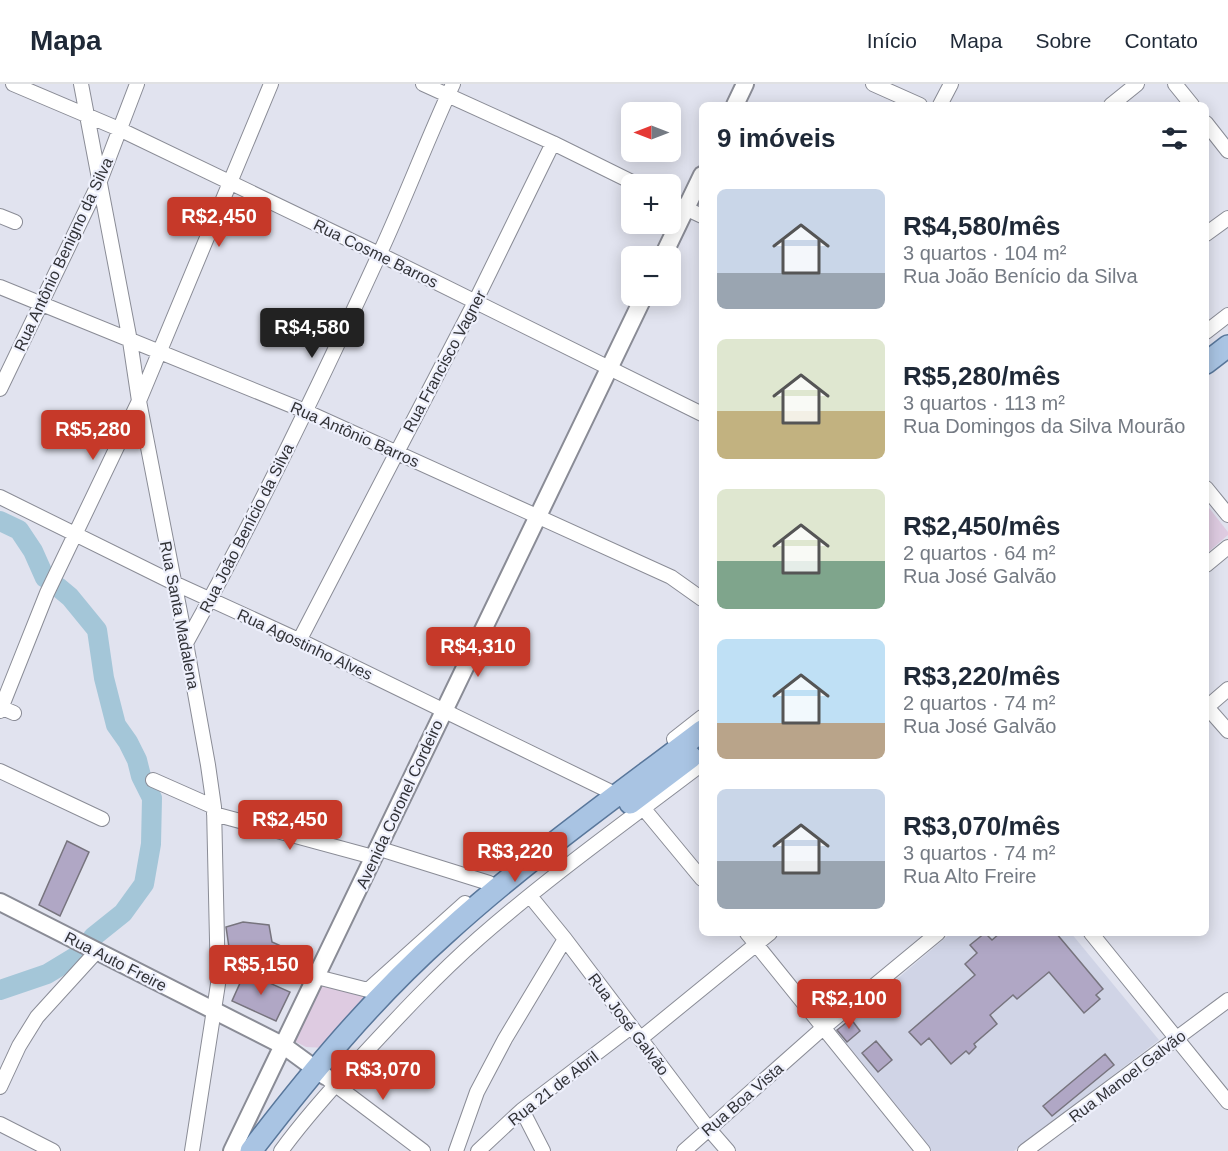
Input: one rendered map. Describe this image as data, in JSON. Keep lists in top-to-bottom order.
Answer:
{
  "streets": {
    "street": [
      "Rua Cosme Barros",
      "Rua Antônio Benigno da Silva",
      "Rua Francisco Vagner",
      "Rua Antônio Barros",
      "Rua João Benício da Silva",
      "Rua Santa Madalena",
      "Rua Agostinho Alves",
      "Avenida Coronel Cordeiro",
      "Rua Auto Freire",
      "Rua José Galvão",
      "Rua Manoel Galvão",
      "Rua 21 de Abril",
      "Rua Boa Vista"
    ]
  },
  "crossings": [
    ["Rua Cosme Barros", "Rua Antônio Benigno da Silva"],
    ["Rua Cosme Barros", "Rua Francisco Vagner"],
    ["Rua Cosme Barros", "Rua João Benício da Silva"],
    ["Rua Cosme Barros", "Rua Santa Madalena"],
    ["Rua Cosme Barros", "Avenida Coronel Cordeiro"],
    ["Rua Antônio Benigno da Silva", "Rua Antônio Barros"],
    ["Rua Antônio Benigno da Silva", "Rua Santa Madalena"],
    ["Rua Francisco Vagner", "Rua Antônio Barros"],
    ["Rua Francisco Vagner", "Rua Agostinho Alves"],
    ["Rua Antônio Barros", "Rua João Benício da Silva"],
    ["Rua Antônio Barros", "Rua Santa Madalena"],
    ["Rua Antônio Barros", "Avenida Coronel Cordeiro"],
    ["Rua João Benício da Silva", "Rua Santa Madalena"],
    ["Rua João Benício da Silva", "Rua Agostinho Alves"],
    ["Rua Santa Madalena", "Rua Agostinho Alves"],
    ["Rua Santa Madalena", "Rua Auto Freire"],
    ["Rua Agostinho Alves", "Avenida Coronel Cordeiro"],
    ["Avenida Coronel Cordeiro", "Rua Auto Freire"],
    ["Rua José Galvão", "Rua 21 de Abril"],
    ["Rua José Galvão", "Rua Boa Vista"]
  ],
  "north": "left",
  "page": {
    "header": "Mapa",
    "nav": [
      "Início",
      "Mapa",
      "Sobre",
      "Contato"
    ],
    "map_buttons": ["+", "−"],
    "heading": "9 imóveis",
    "list": [
      {
        "name": "R$4,580/mês",
        "note": "3 quartos · 104 m² · Rua João Benício da Silva"
      },
      {
        "name": "R$5,280/mês",
        "note": "3 quartos · 113 m² · Rua Domingos da Silva Mourão"
      },
      {
        "name": "R$2,450/mês",
        "note": "2 quartos · 64 m² · Rua José Galvão"
      },
      {
        "name": "R$3,220/mês",
        "note": "2 quartos · 74 m² · Rua José Galvão"
      },
      {
        "name": "R$3,070/mês",
        "note": "3 quartos · 74 m² · Rua Alto Freire"
      }
    ],
    "price": [
      "R$2,450",
      "R$4,580",
      "R$5,280",
      "R$4,310",
      "R$2,450",
      "R$3,220",
      "R$5,150",
      "R$2,100",
      "R$3,070"
    ]
  }
}
